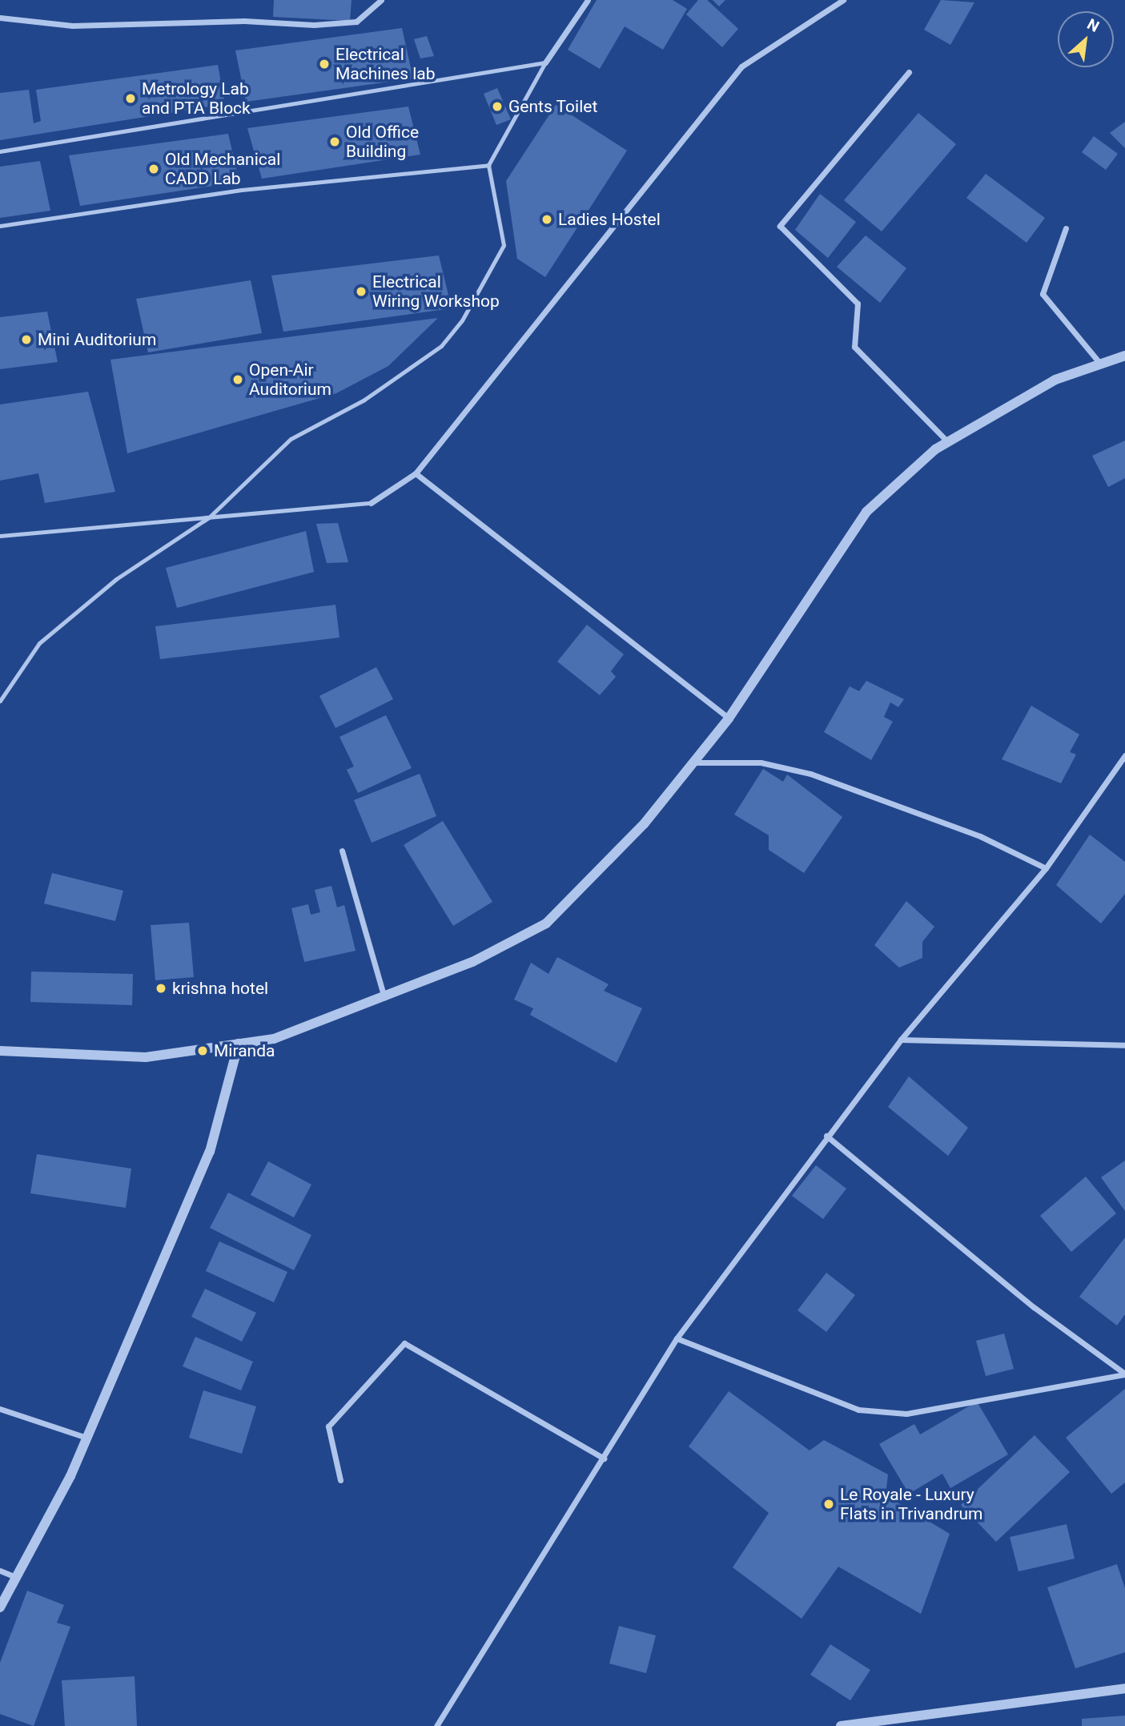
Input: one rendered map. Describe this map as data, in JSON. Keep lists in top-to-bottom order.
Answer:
{
  "places": [
    "Electrical Machines lab",
    "Metrology Lab and PTA Block",
    "Gents Toilet",
    "Old Office Building",
    "Old Mechanical CADD Lab",
    "Ladies Hostel",
    "Electrical Wiring Workshop",
    "Mini Auditorium",
    "Open-Air Auditorium",
    "krishna hotel",
    "Miranda",
    "Le Royale - Luxury Flats in Trivandrum"
  ],
  "north": "top right"
}
